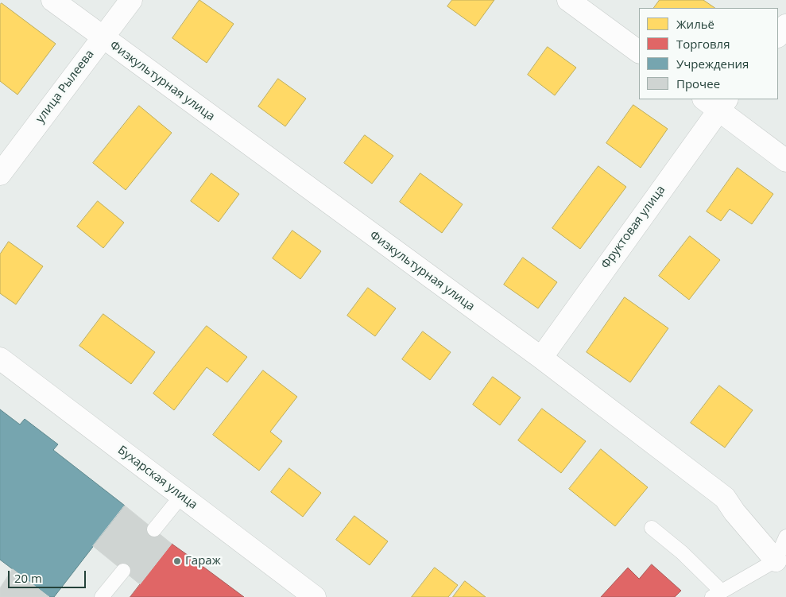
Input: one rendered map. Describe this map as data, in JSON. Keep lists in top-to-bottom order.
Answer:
{
  "streets": {
    "street": [
      "Физкультурная улица",
      "улица Рылеева",
      "Фруктовая улица",
      "Бухарская улица"
    ]
  },
  "crossings": [
    ["Физкультурная улица", "улица Рылеева"],
    ["Физкультурная улица", "Фруктовая улица"]
  ],
  "places": ["Гараж"],
  "legend": [
    "Жильё",
    "Торговля",
    "Учреждения",
    "Прочее"
  ],
  "scale_bar": "20 m"
}
